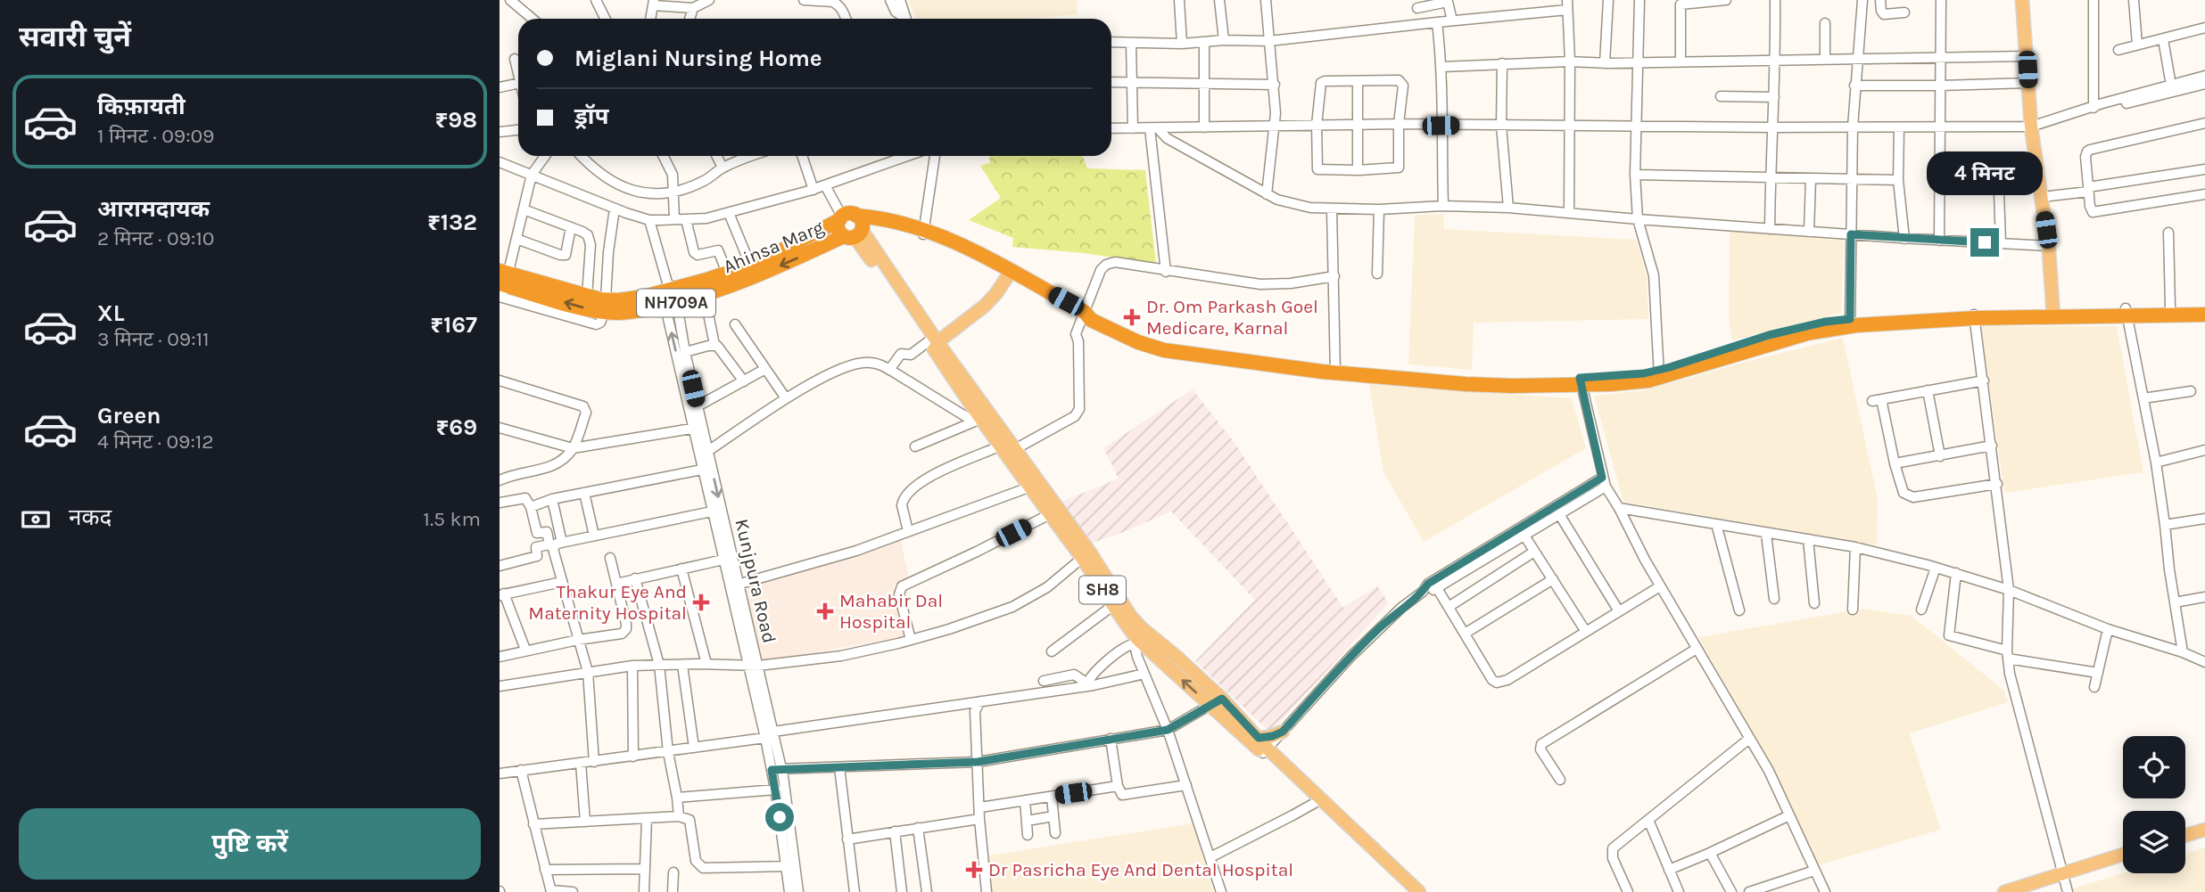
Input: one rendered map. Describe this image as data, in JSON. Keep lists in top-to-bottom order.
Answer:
{
  "streets": {
    "highway": ["Ahinsa Marg", "NH709A"],
    "main road": ["SH8"],
    "street": ["Kunjpura Road"]
  },
  "crossings": [
    ["Ahinsa Marg", "Kunjpura Road"],
    ["Ahinsa Marg", "SH8"]
  ],
  "places": {
    "health": [
      "Dr. Om Parkash Goel Medicare, Karnal",
      "Thakur Eye And Maternity Hospital",
      "Mahabir Dal Hospital",
      "Dr Pasricha Eye And Dental Hospital"
    ]
  },
  "page": {
    "heading": "सवारी चुनें",
    "banner": ["Miglani Nursing Home", "ड्रॉप"],
    "list": [
      {
        "name": "किफ़ायती",
        "note": "1 मिनट · 09:09",
        "value": "₹98"
      },
      {
        "name": "आरामदायक",
        "note": "2 मिनट · 09:10",
        "value": "₹132"
      },
      {
        "name": "XL",
        "note": "3 मिनट · 09:11",
        "value": "₹167"
      },
      {
        "name": "Green",
        "note": "4 मिनट · 09:12",
        "value": "₹69"
      }
    ],
    "bubble": "4 मिनट",
    "pay": ["नकद", "1.5 km"],
    "buttons": "पुष्टि करें"
  }
}
